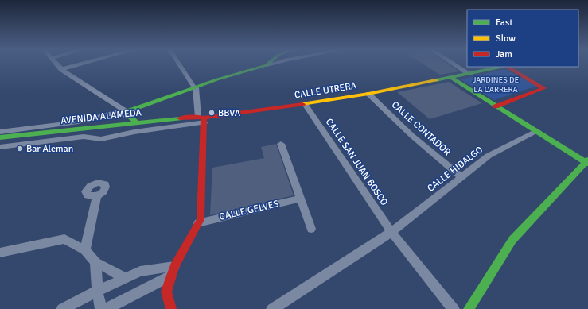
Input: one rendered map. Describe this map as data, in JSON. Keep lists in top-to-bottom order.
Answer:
{
  "streets": {
    "street": [
      "CALLE UTRERA",
      "AVENIDA ALAMEDA",
      "CALLE CONTADOR",
      "CALLE SAN JUAN BOSCO",
      "CALLE HIDALGO",
      "CALLE GELVES"
    ]
  },
  "crossings": [
    ["CALLE UTRERA", "AVENIDA ALAMEDA"],
    ["CALLE UTRERA", "CALLE CONTADOR"],
    ["CALLE UTRERA", "CALLE SAN JUAN BOSCO"],
    ["CALLE CONTADOR", "CALLE HIDALGO"],
    ["CALLE SAN JUAN BOSCO", "CALLE HIDALGO"]
  ],
  "parks": ["JARDINES DE LA CARRERA"],
  "places": ["BBVA", "Bar Aleman"],
  "legend": ["Fast", "Slow", "Jam"]
}
